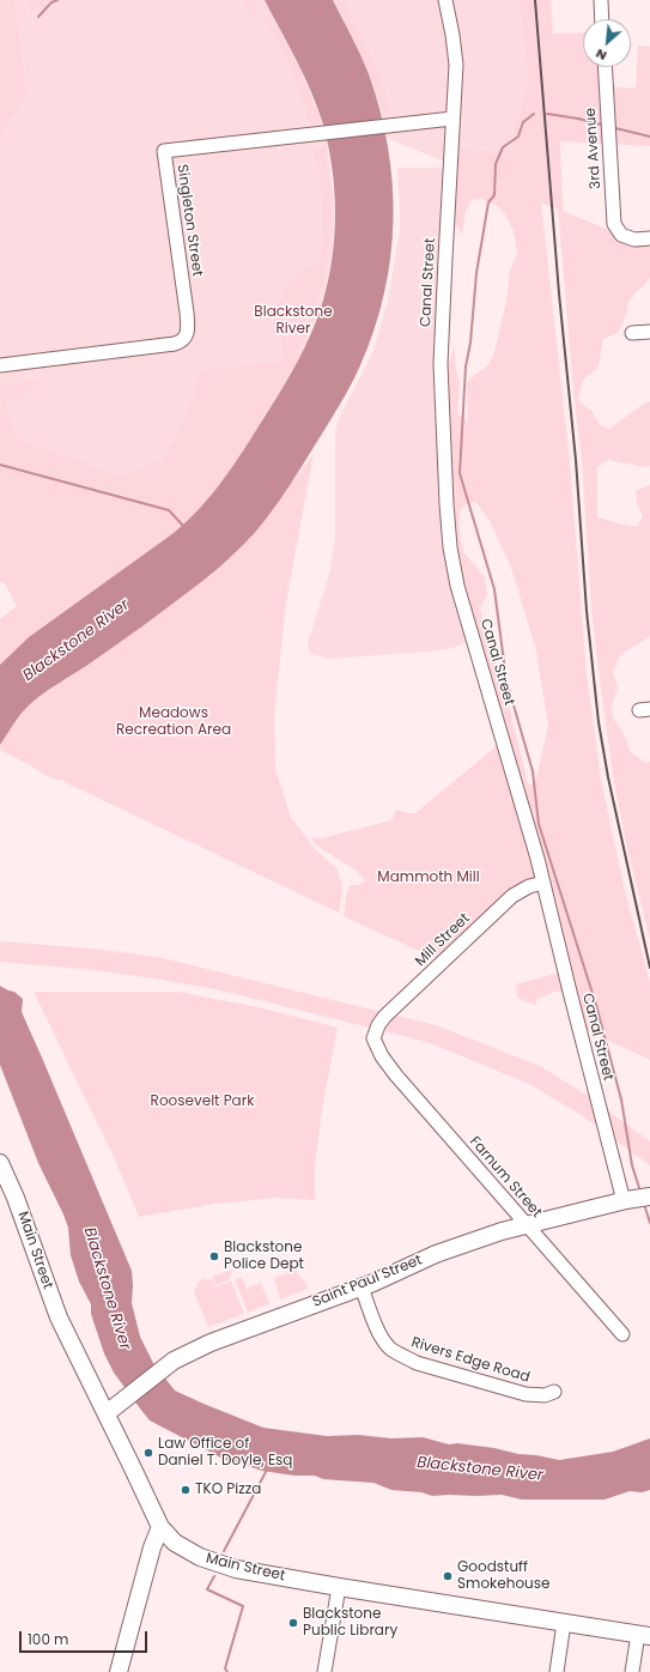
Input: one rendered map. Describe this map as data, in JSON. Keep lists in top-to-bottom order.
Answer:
{
  "streets": {
    "main road": ["Main Street", "Saint Paul Street"],
    "street": [
      "3rd Avenue",
      "Singleton Street",
      "Canal Street",
      "Mill Street",
      "Farnum Street",
      "Rivers Edge Road"
    ]
  },
  "crossings": [
    ["Singleton Street", "Canal Street"],
    ["Canal Street", "Mill Street"],
    ["Canal Street", "Saint Paul Street"],
    ["Mill Street", "Farnum Street"],
    ["Farnum Street", "Saint Paul Street"],
    ["Main Street", "Saint Paul Street"],
    ["Saint Paul Street", "Rivers Edge Road"]
  ],
  "water": ["Blackstone River"],
  "parks": [
    "Blackstone River",
    "Meadows Recreation Area",
    "Mammoth Mill",
    "Roosevelt Park"
  ],
  "places": [
    "Blackstone Police Dept",
    "Law Office of Daniel T. Doyle, Esq",
    "TKO Pizza",
    "Goodstuff Smokehouse",
    "Blackstone Public Library"
  ],
  "scale_bar": "100 m",
  "north": "bottom left"
}
